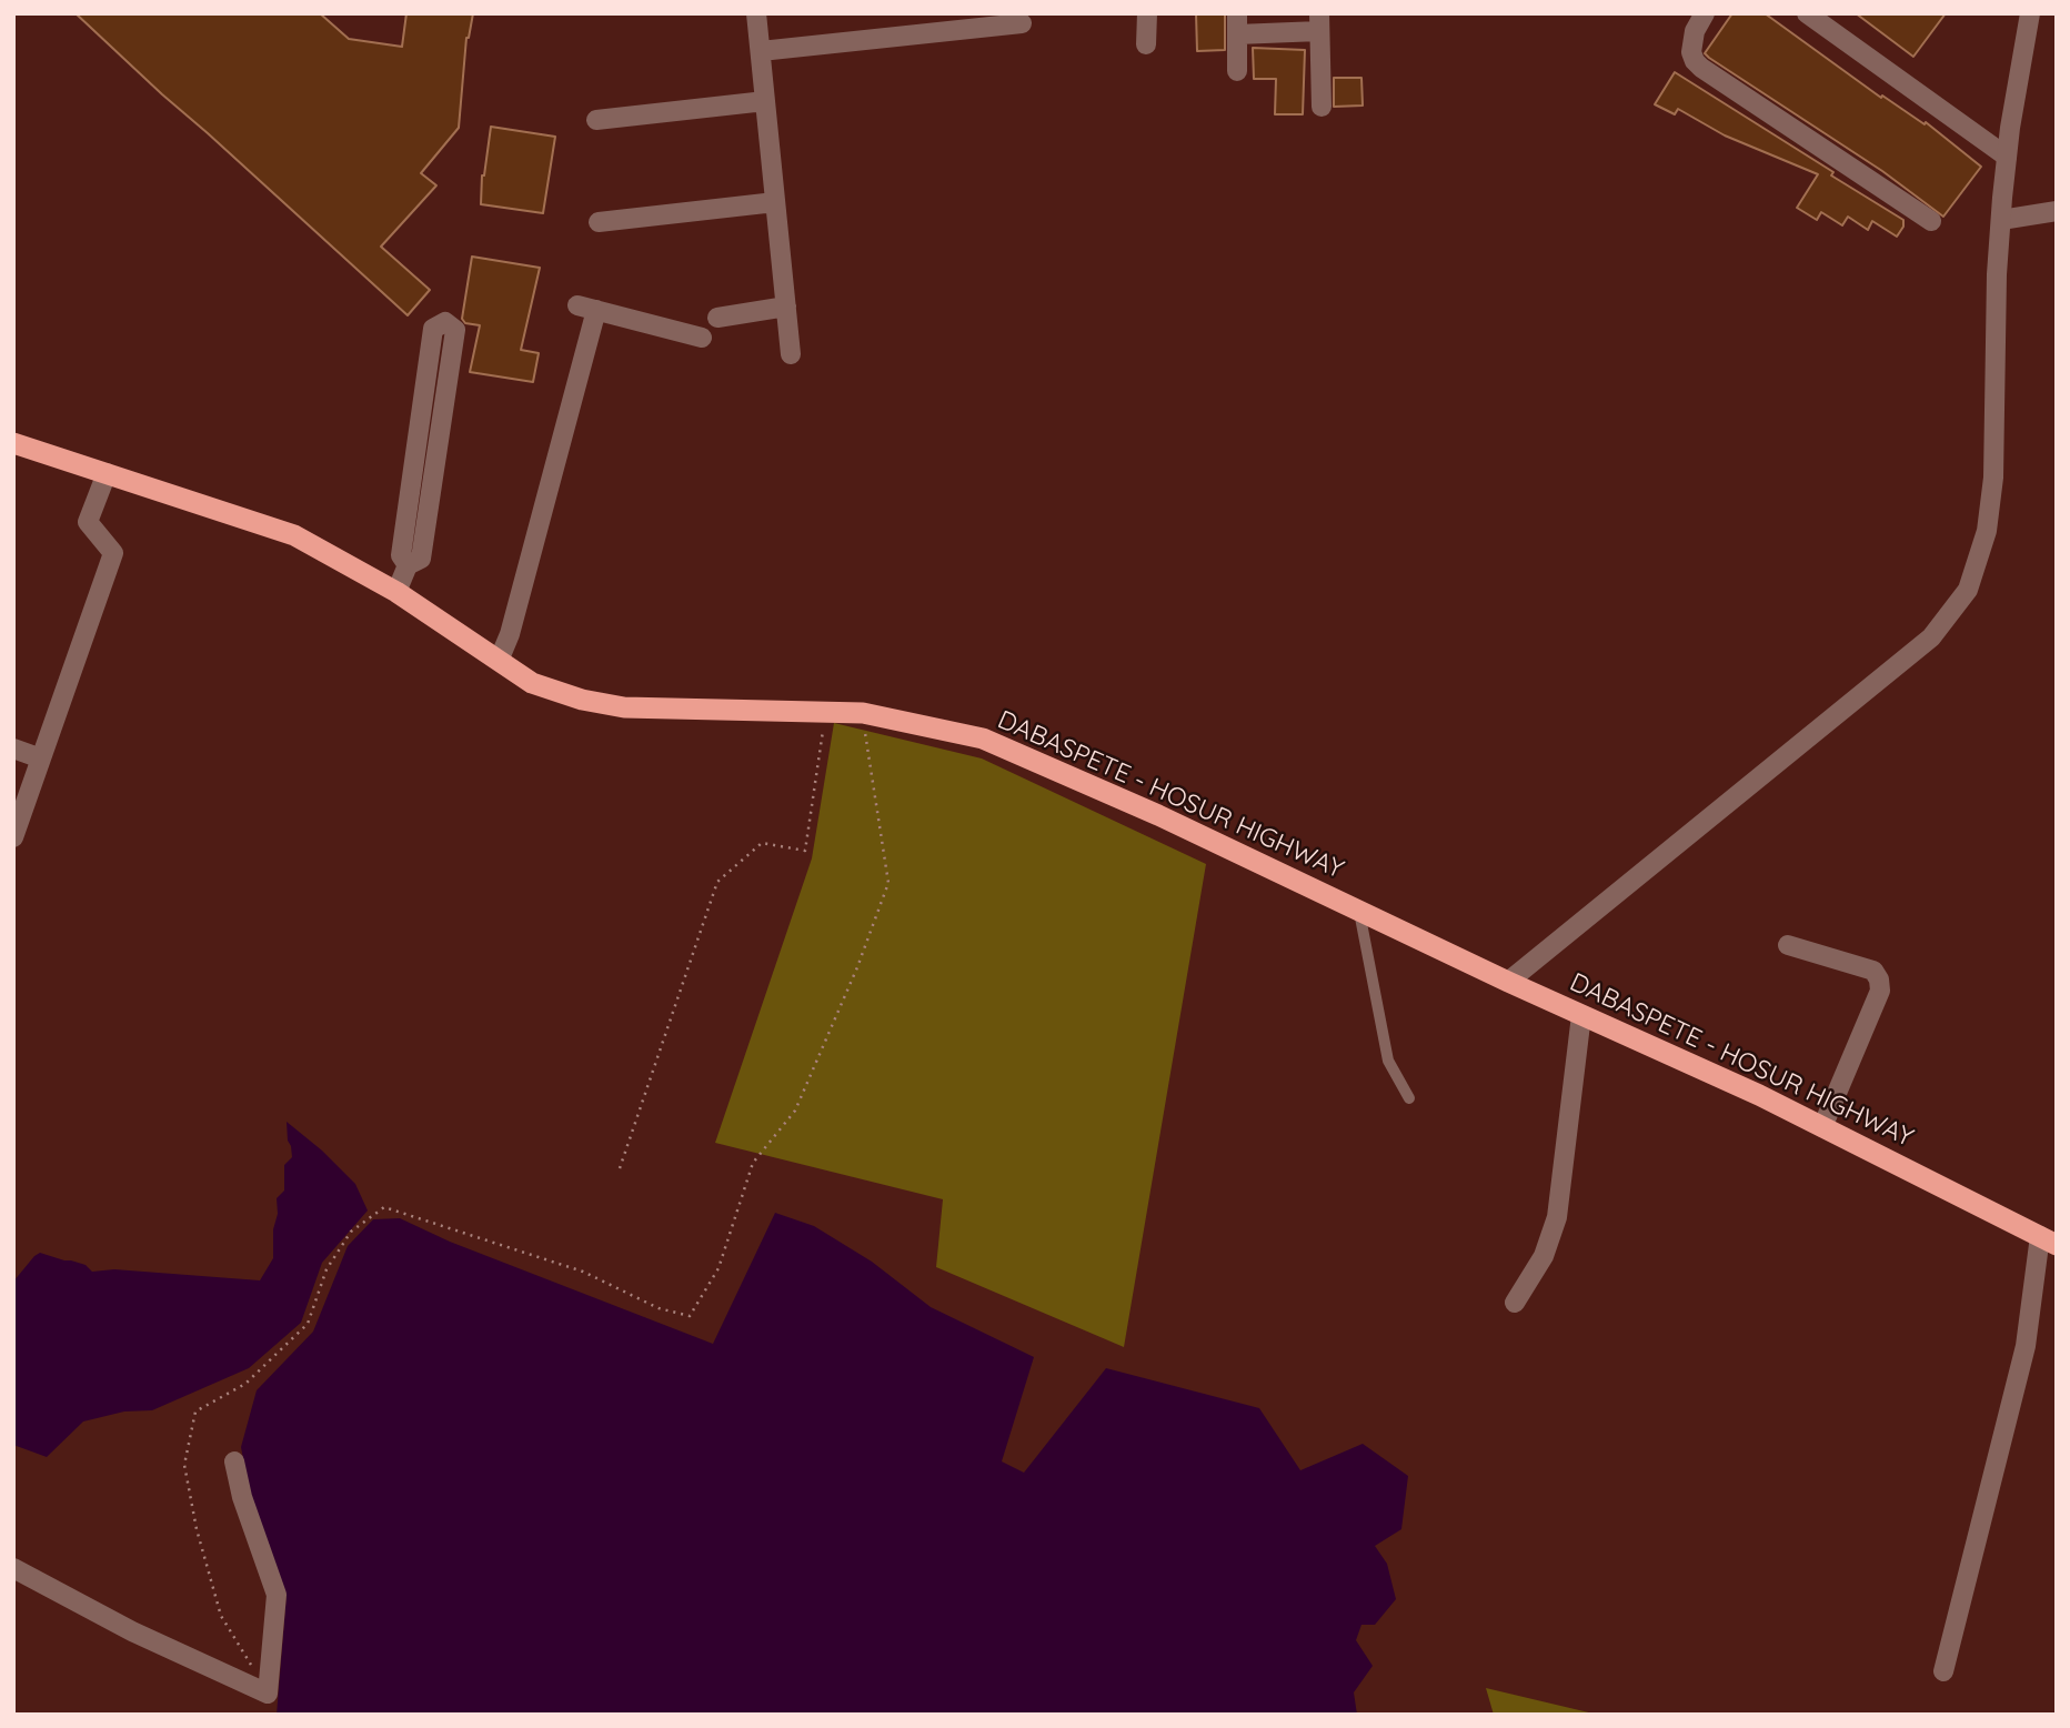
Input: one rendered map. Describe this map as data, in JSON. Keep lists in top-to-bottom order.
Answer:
{
  "streets": {
    "highway": ["DABASPETE - HOSUR HIGHWAY"]
  }
}
